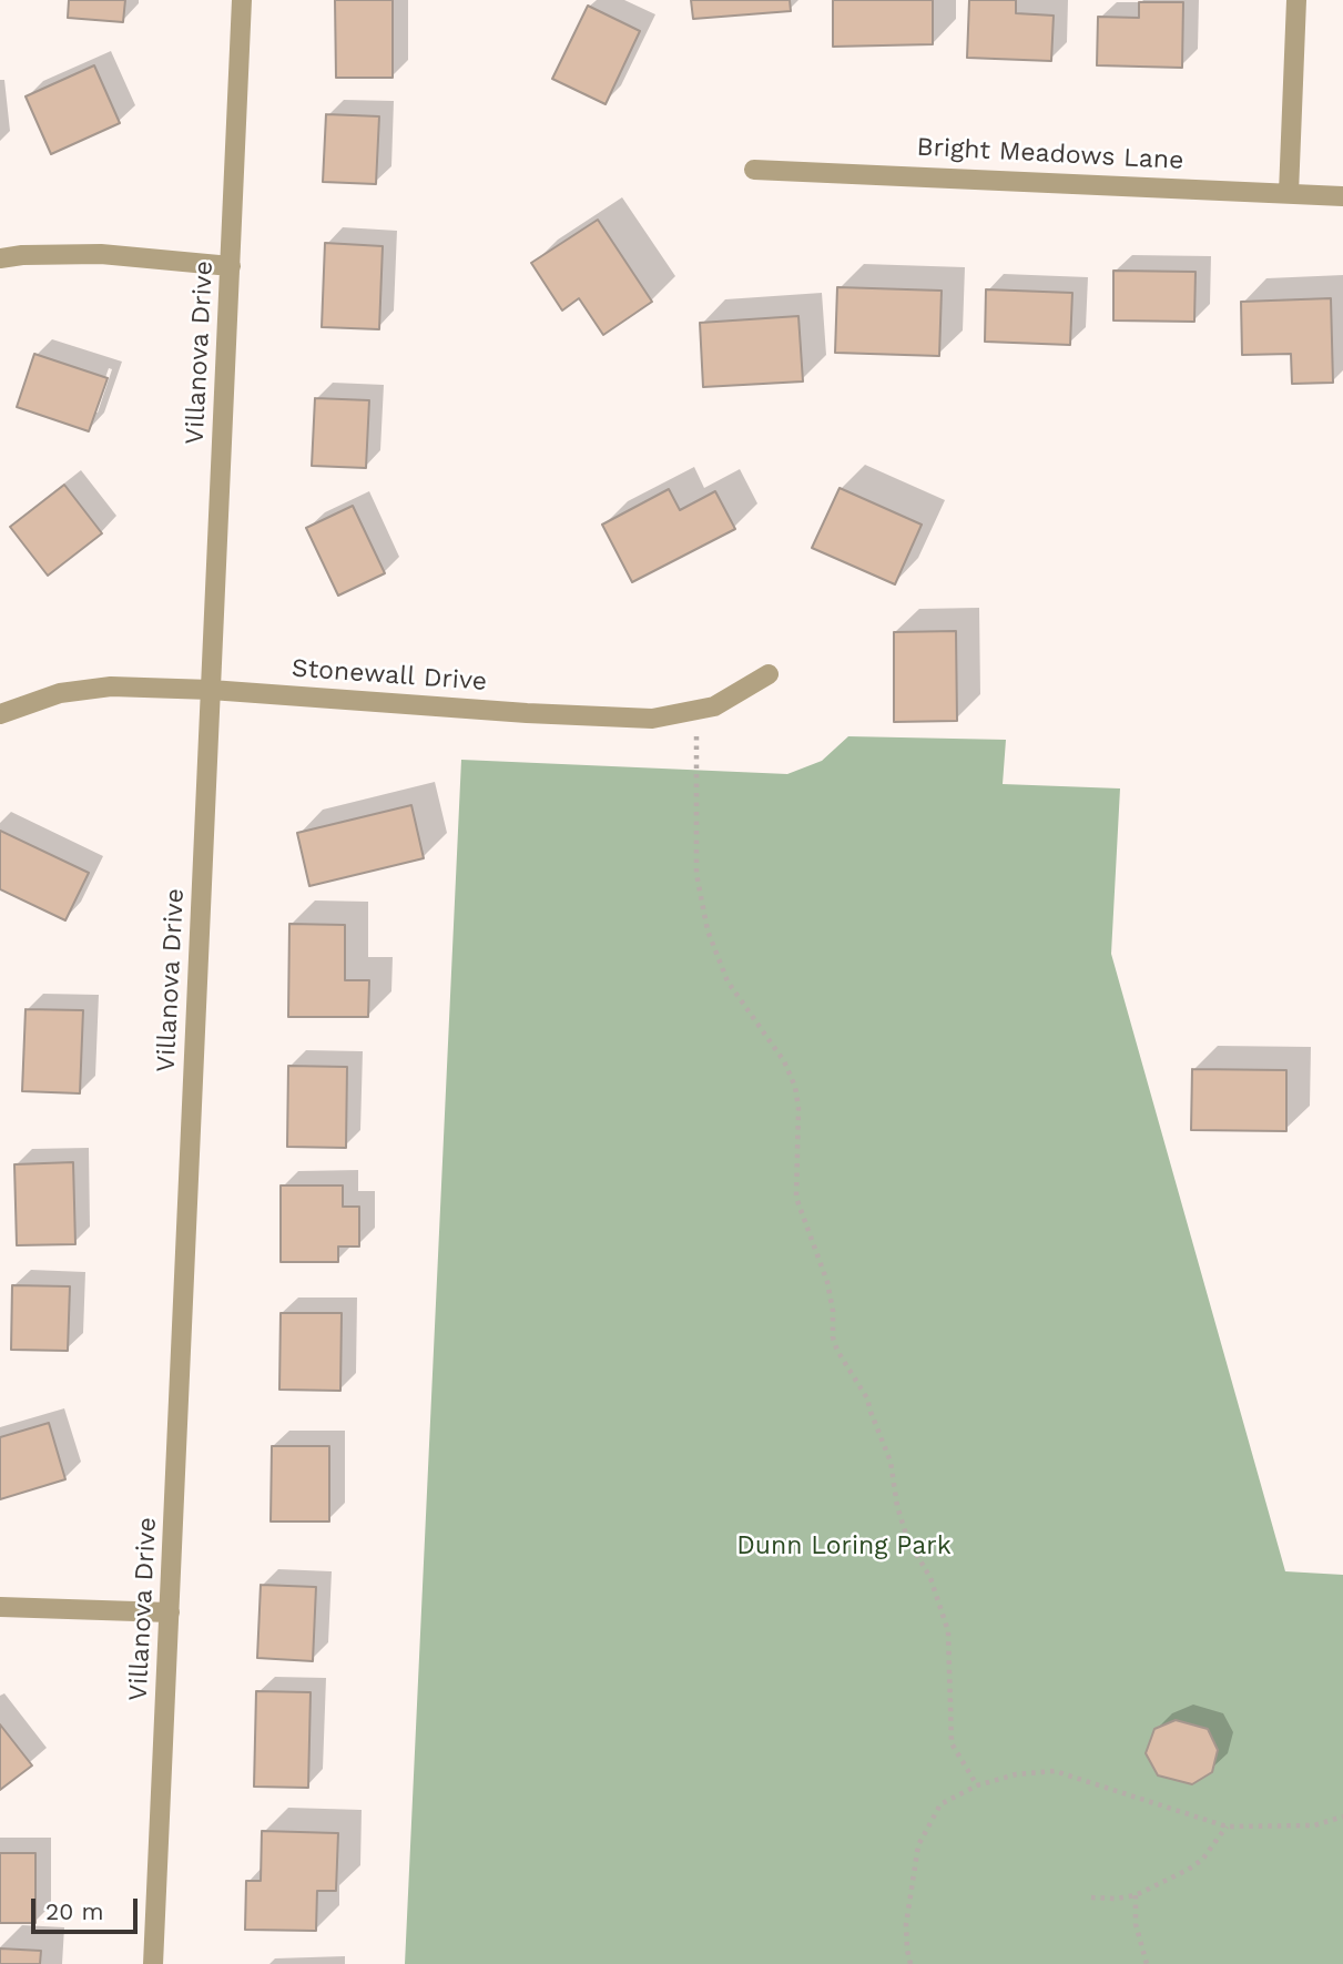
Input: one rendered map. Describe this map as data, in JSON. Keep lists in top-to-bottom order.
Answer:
{
  "streets": {
    "street": ["Bright Meadows Lane", "Villanova Drive", "Stonewall Drive"]
  },
  "crossings": [
    ["Villanova Drive", "Stonewall Drive"]
  ],
  "parks": ["Dunn Loring Park"],
  "scale_bar": "20 m"
}
